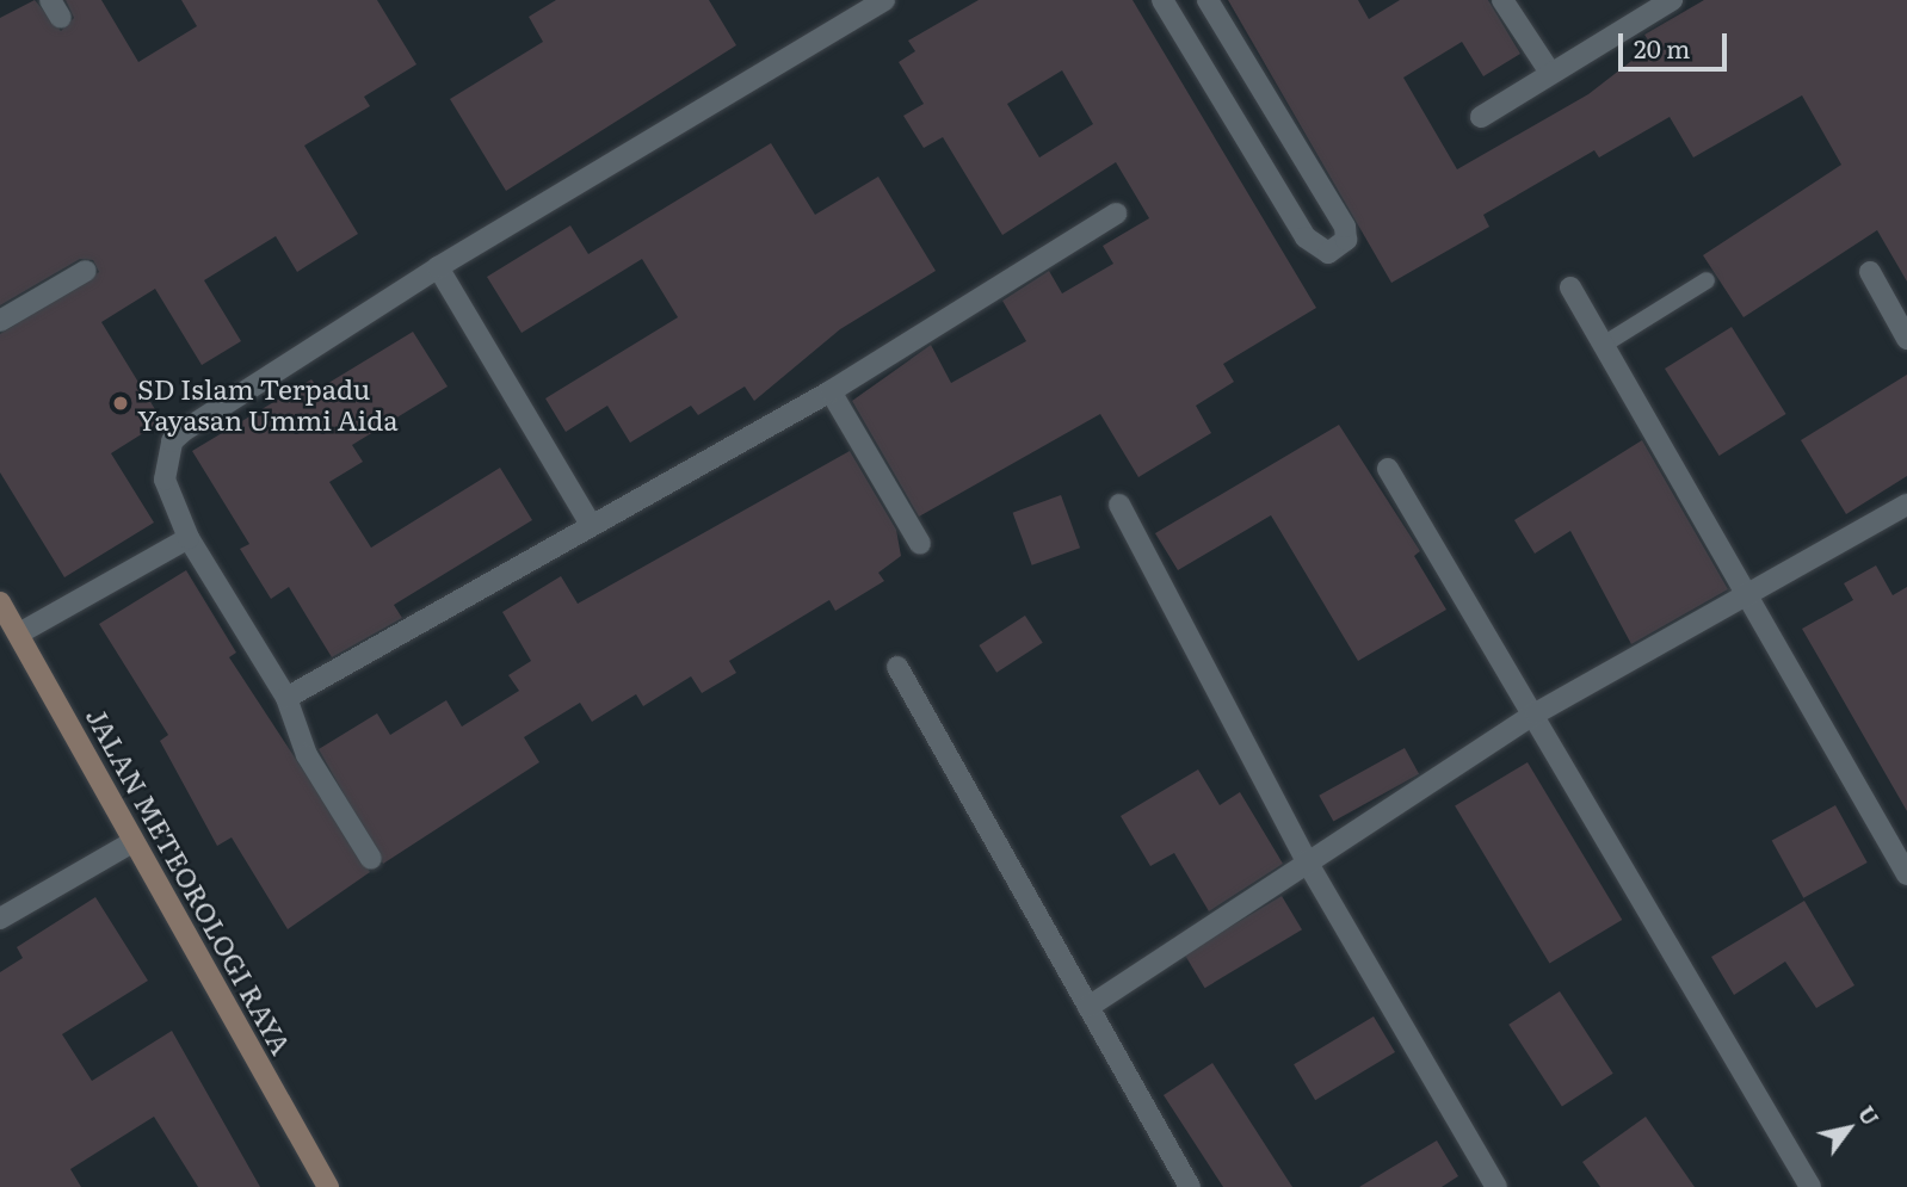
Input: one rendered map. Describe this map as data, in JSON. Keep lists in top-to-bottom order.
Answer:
{
  "streets": {
    "main road": ["JALAN METEOROLOGI RAYA"]
  },
  "places": ["SD Islam Terpadu Yayasan Ummi Aida"],
  "scale_bar": "20 m",
  "north": "top right"
}
